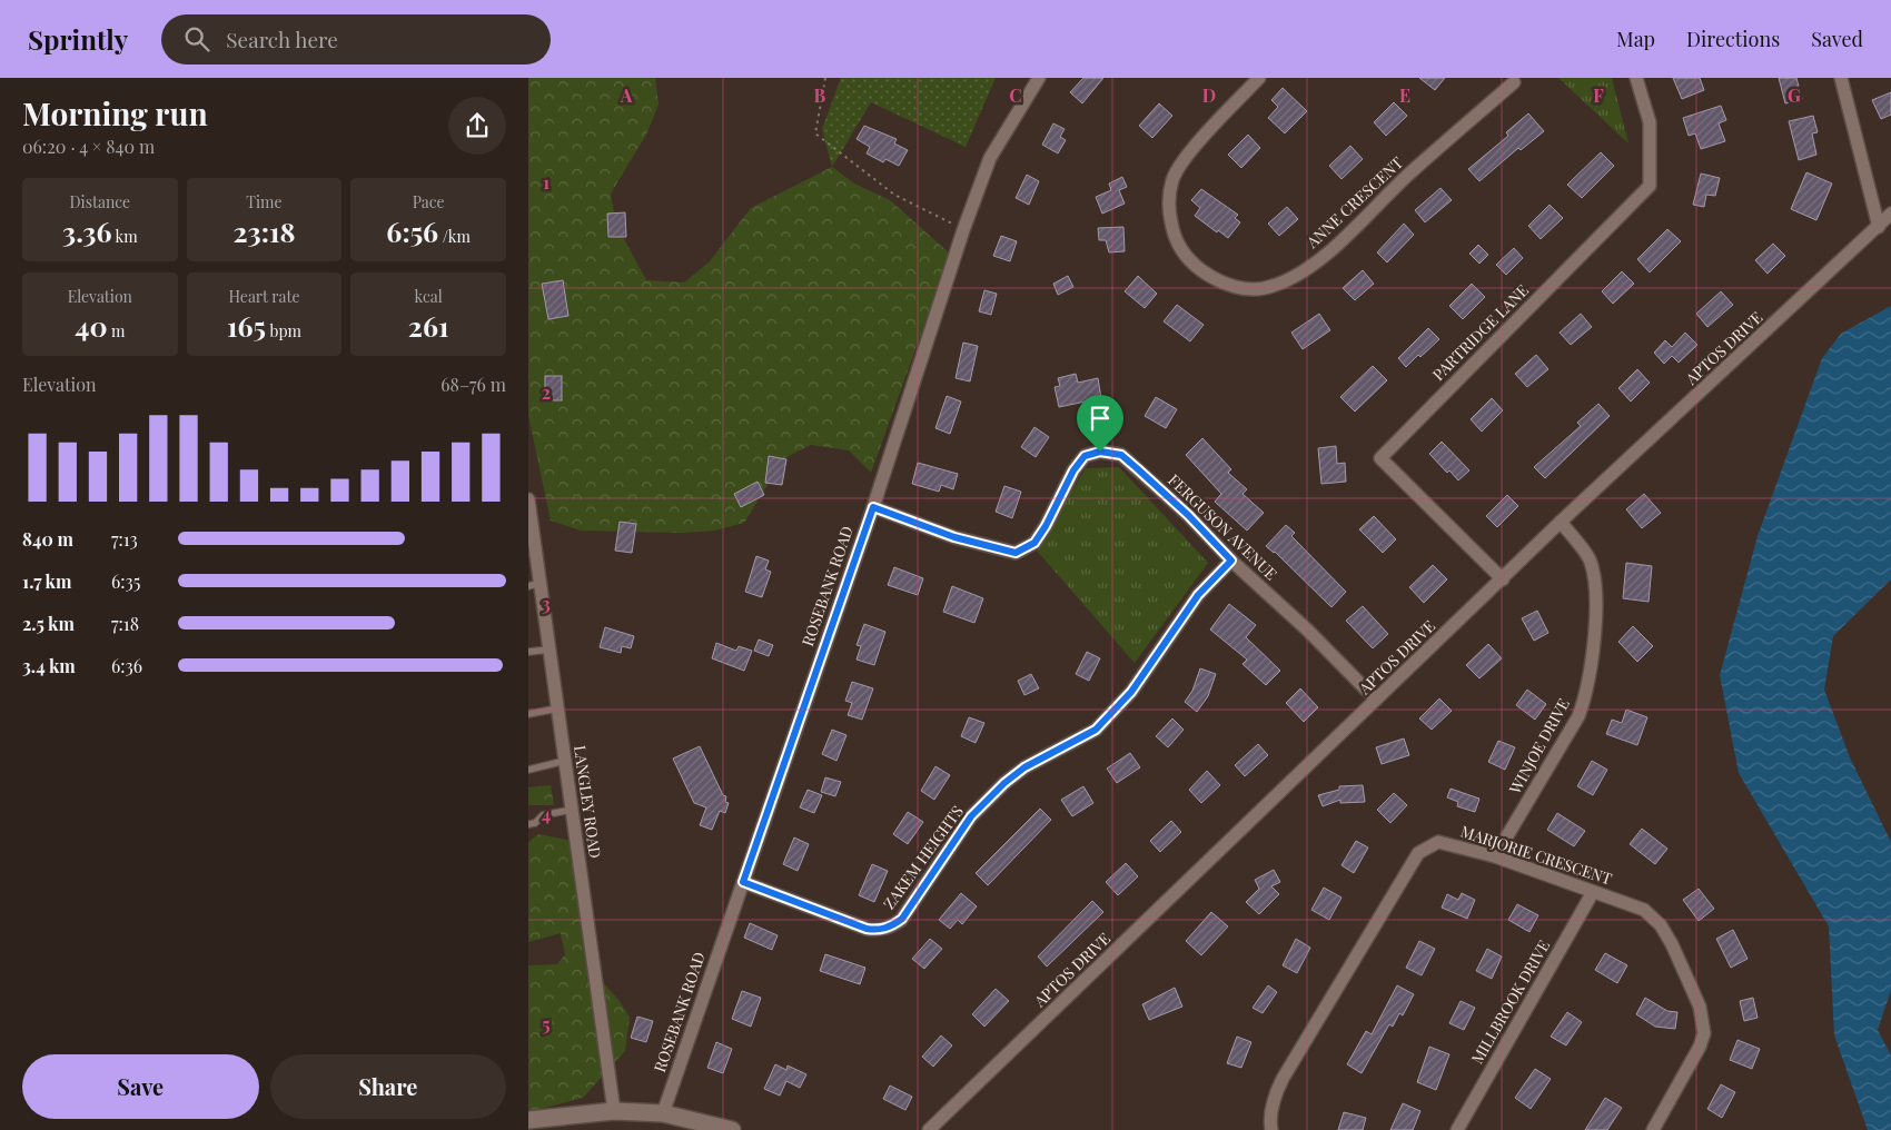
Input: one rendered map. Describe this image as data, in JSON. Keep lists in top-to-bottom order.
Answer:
{
  "streets": {
    "street": [
      "ANNE CRESCENT",
      "PARTRIDGE LANE",
      "APTOS DRIVE",
      "FERGUSON AVENUE",
      "ROSEBANK ROAD",
      "WINJOE DRIVE",
      "LANGLEY ROAD",
      "MARJORIE CRESCENT",
      "ZAKEM HEIGHTS",
      "MILLBROOK DRIVE"
    ]
  },
  "crossings": [
    ["PARTRIDGE LANE", "APTOS DRIVE"],
    ["APTOS DRIVE", "FERGUSON AVENUE"],
    ["APTOS DRIVE", "WINJOE DRIVE"],
    ["FERGUSON AVENUE", "ROSEBANK ROAD"],
    ["FERGUSON AVENUE", "ZAKEM HEIGHTS"],
    ["ROSEBANK ROAD", "ZAKEM HEIGHTS"],
    ["WINJOE DRIVE", "MARJORIE CRESCENT"],
    ["MARJORIE CRESCENT", "MILLBROOK DRIVE"]
  ],
  "page": {
    "header": "Sprintly",
    "search": "Search here",
    "nav": ["Map", "Directions", "Saved"],
    "heading": ["Morning run", "06:20 · 4 × 840 m"],
    "stats": [
      ["Distance", "3.36 km"],
      ["Time", "23:18"],
      ["Pace", "6:56 /km"],
      ["Elevation", "40 m"],
      ["Heart rate", "165 bpm"],
      ["kcal", "261"]
    ],
    "chart": ["Elevation", "68–76 m"],
    "list": [
      {
        "name": "840 m",
        "note": "7:13"
      },
      {
        "name": "1.7 km",
        "note": "6:35"
      },
      {
        "name": "2.5 km",
        "note": "7:18"
      },
      {
        "name": "3.4 km",
        "note": "6:36"
      }
    ],
    "buttons": ["Save", "Share"]
  },
  "grid": {
    "columns": [
      "A",
      "B",
      "C",
      "D",
      "E",
      "F",
      "G"
    ],
    "rows": [
      "1",
      "2",
      "3",
      "4",
      "5"
    ]
  }
}
